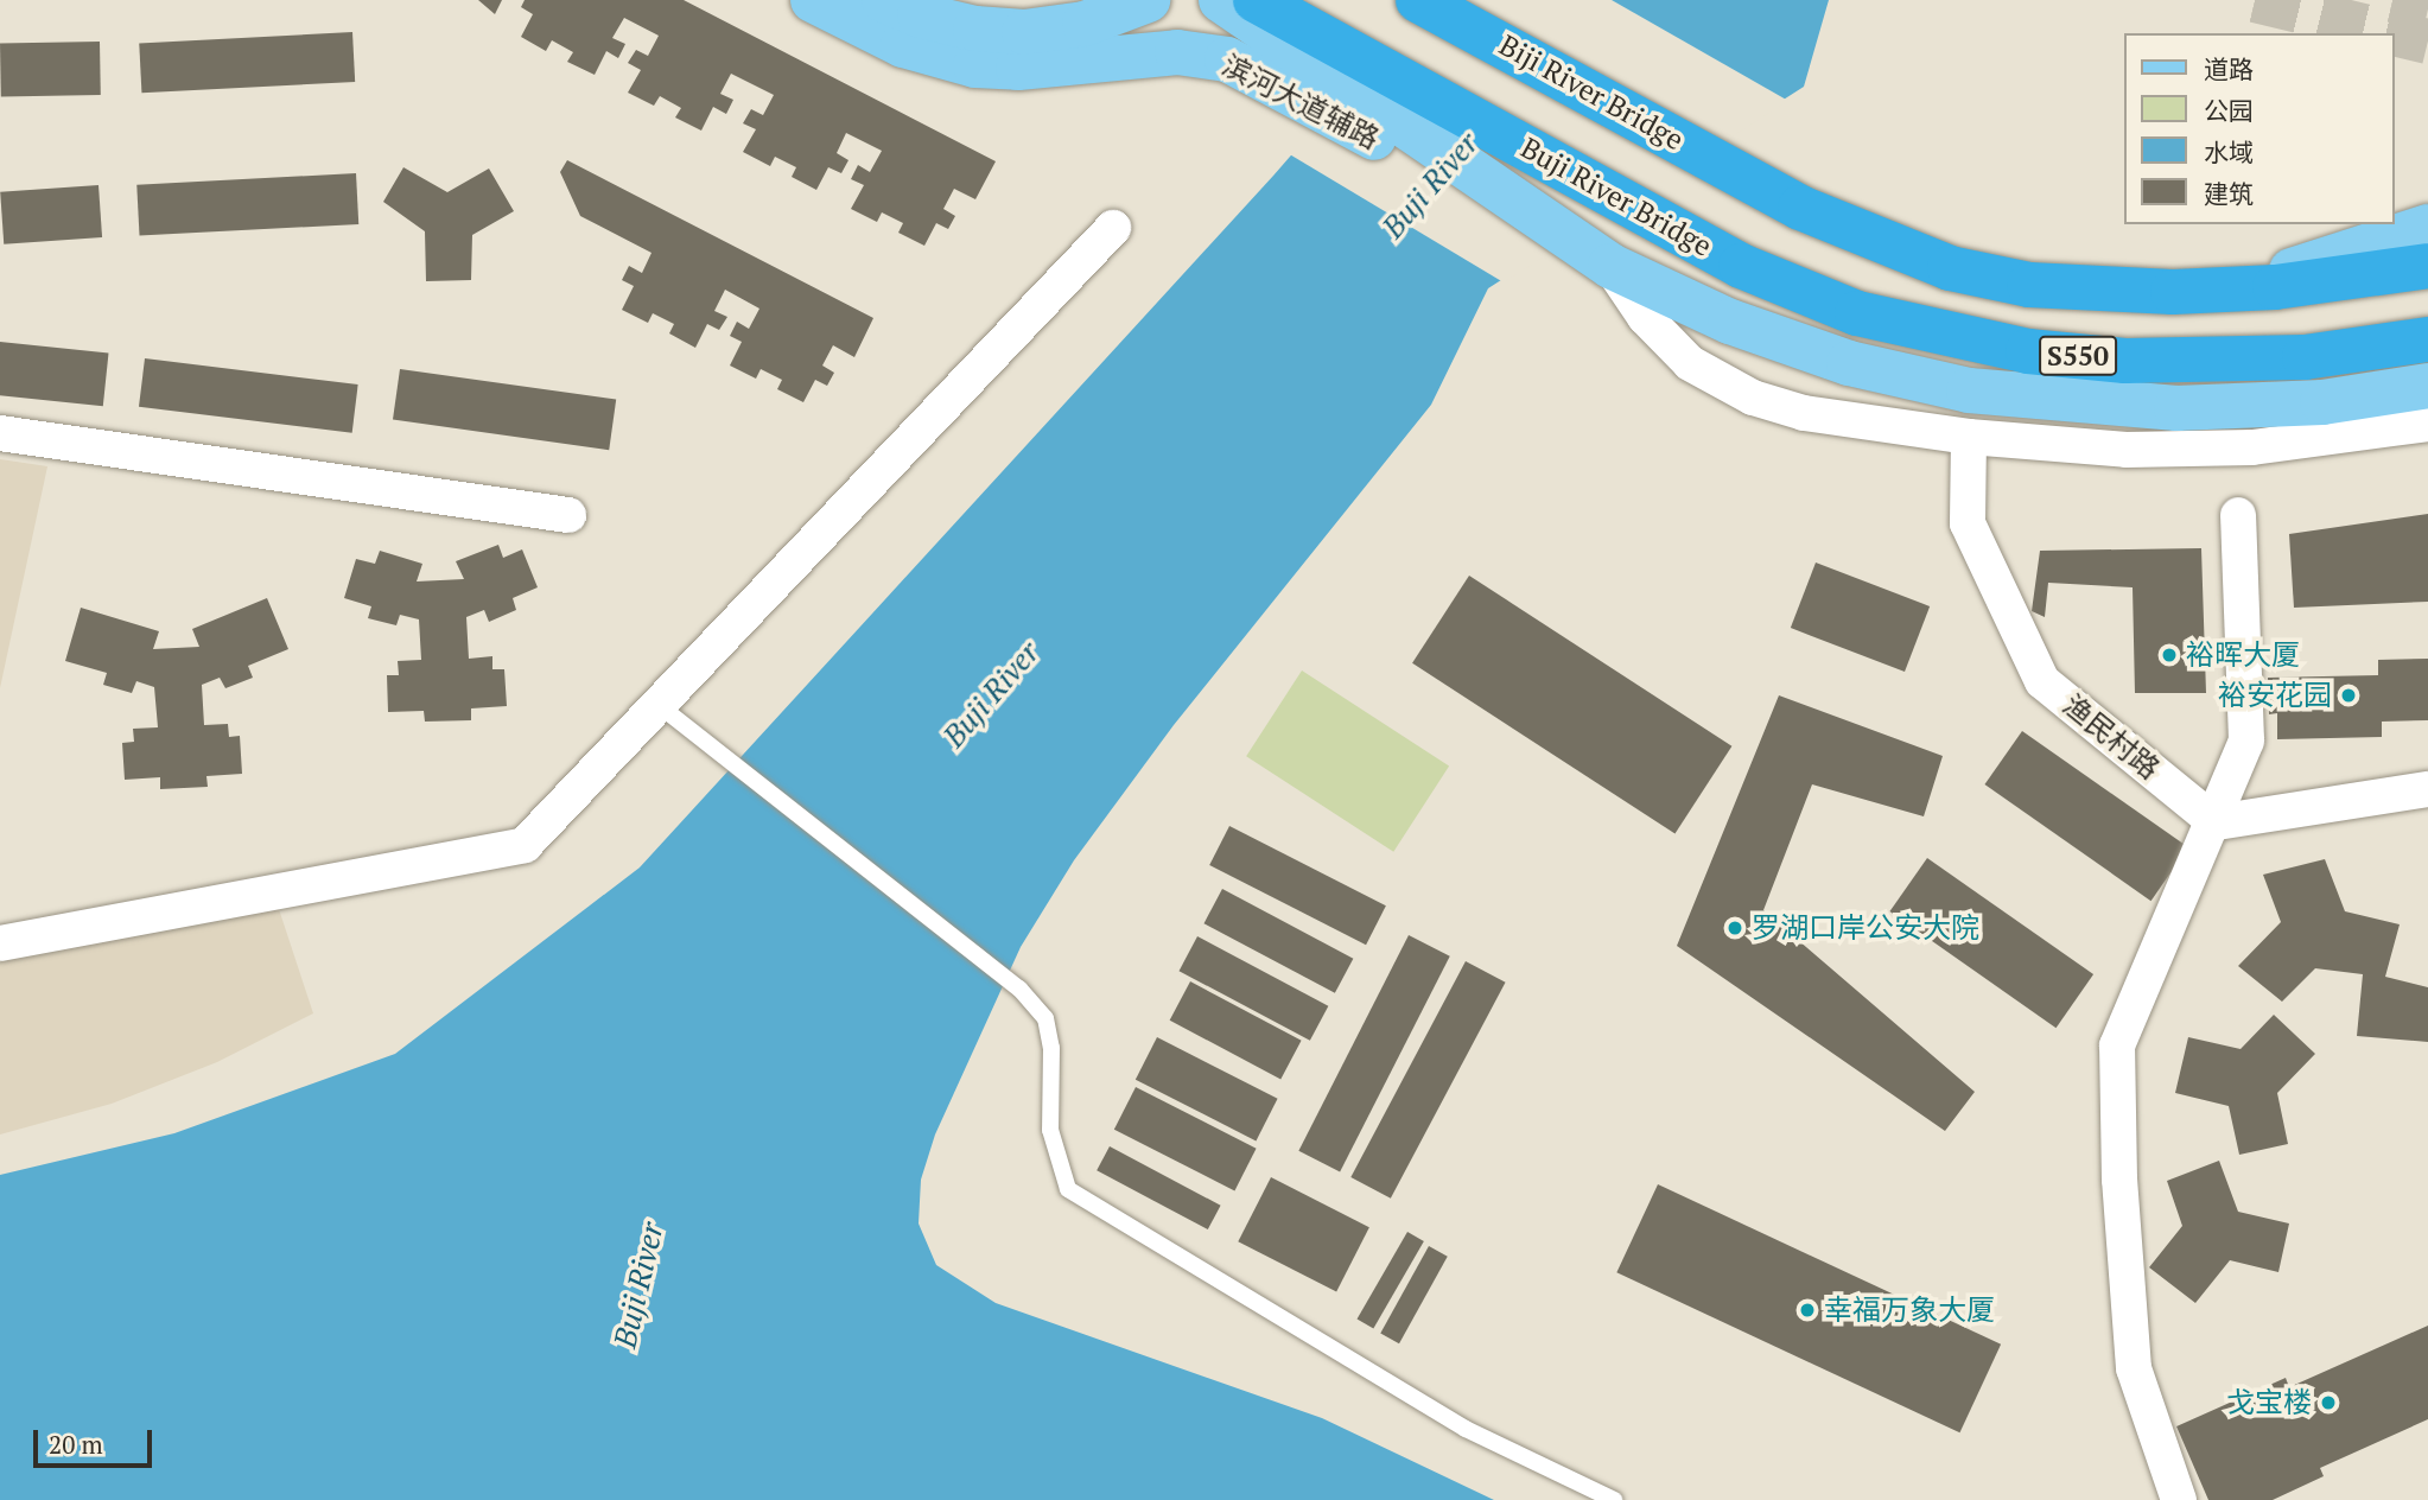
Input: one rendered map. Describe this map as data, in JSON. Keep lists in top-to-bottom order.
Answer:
{
  "streets": {
    "highway": ["Biji River Bridge", "Buji River Bridge", "S550"],
    "main road": ["滨河大道辅路"],
    "street": ["渔民村路"]
  },
  "crossings": [
    ["Biji River Bridge", "S550"]
  ],
  "water": ["Buji River"],
  "places": [
    "裕晖大厦",
    "裕安花园",
    "罗湖口岸公安大院",
    "幸福万象大厦",
    "戈宝楼"
  ],
  "legend": [
    "道路",
    "公园",
    "水域",
    "建筑"
  ],
  "scale_bar": "20 m"
}
